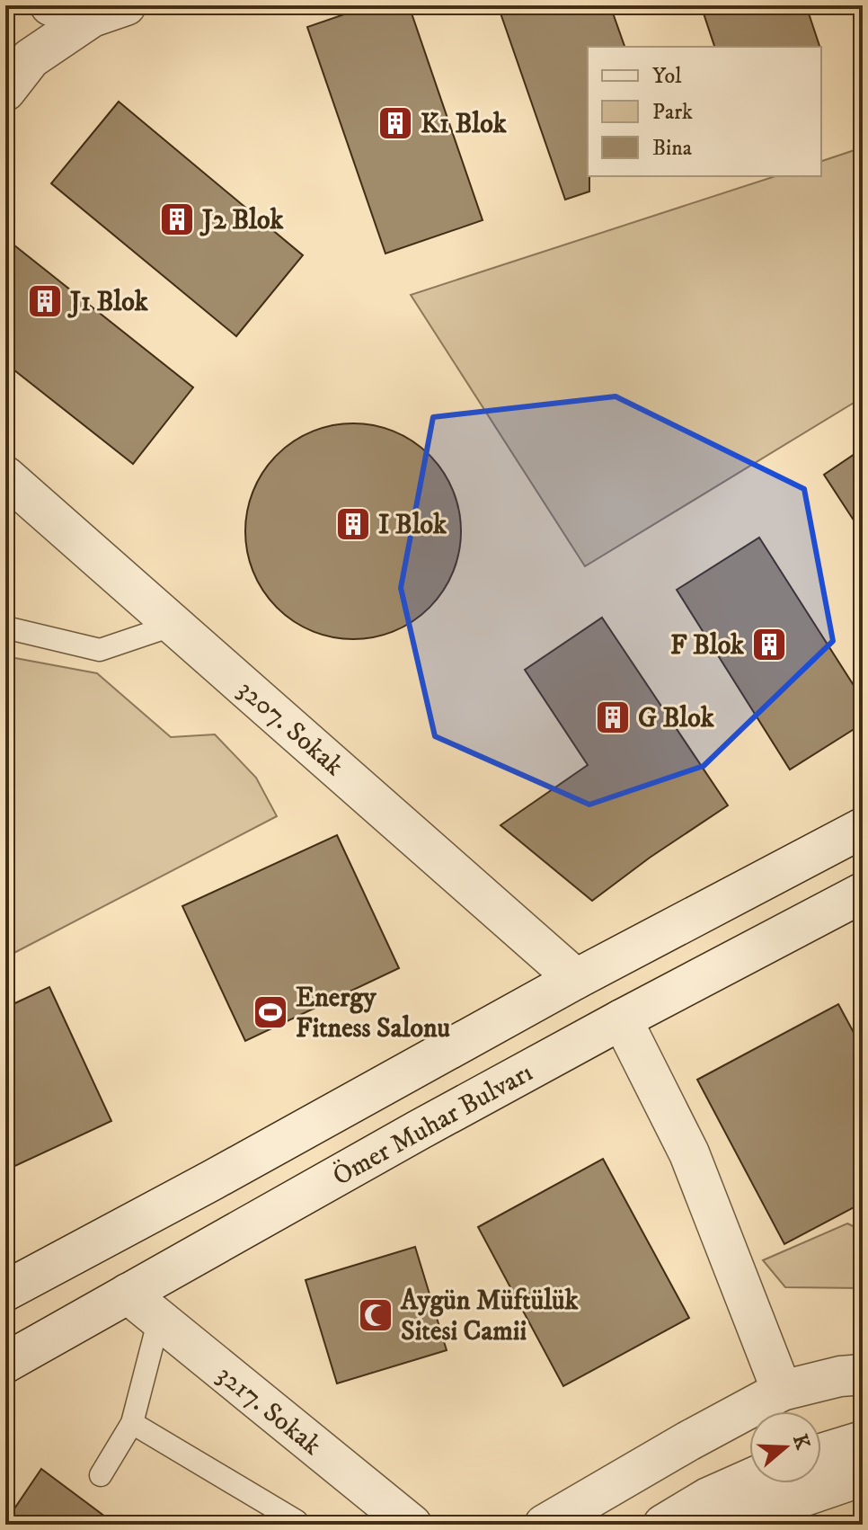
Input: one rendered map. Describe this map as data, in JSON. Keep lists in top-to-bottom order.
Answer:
{
  "streets": {
    "street": ["3207. Sokak", "Ömer Muhar Bulvarı", "3217. Sokak"]
  },
  "crossings": [
    ["3207. Sokak", "Ömer Muhar Bulvarı"],
    ["Ömer Muhar Bulvarı", "3217. Sokak"]
  ],
  "places": {
    "building": [
      "K1 Blok",
      "J2 Blok",
      "J1 Blok",
      "I Blok",
      "F Blok",
      "G Blok"
    ],
    "sports": ["Energy Fitness Salonu"],
    "mosque": ["Aygün Müftülük Sitesi Camii"]
  },
  "legend": ["Yol", "Park", "Bina"],
  "north": "right"
}
